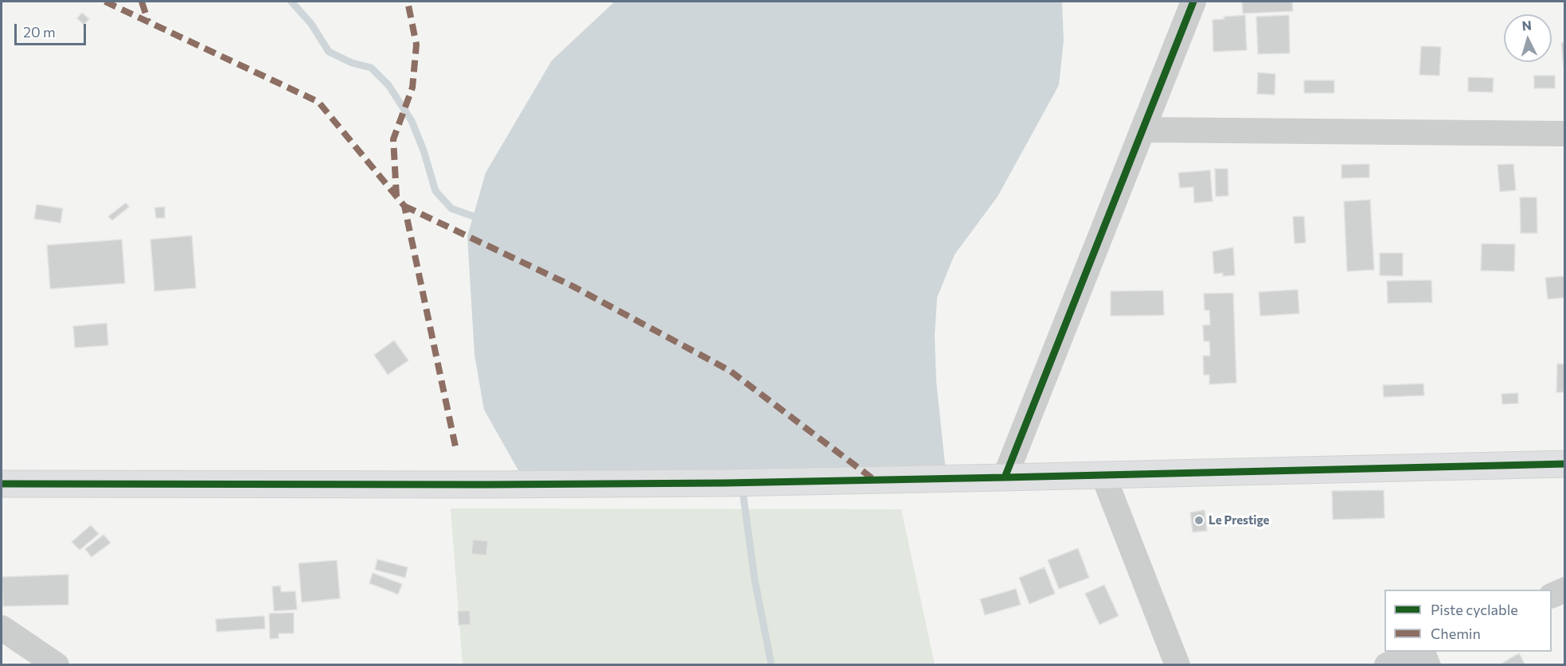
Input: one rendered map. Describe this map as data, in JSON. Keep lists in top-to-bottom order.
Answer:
{
  "places": ["Le Prestige"],
  "legend": ["Piste cyclable", "Chemin"],
  "scale_bar": "20 m",
  "north": "top"
}
